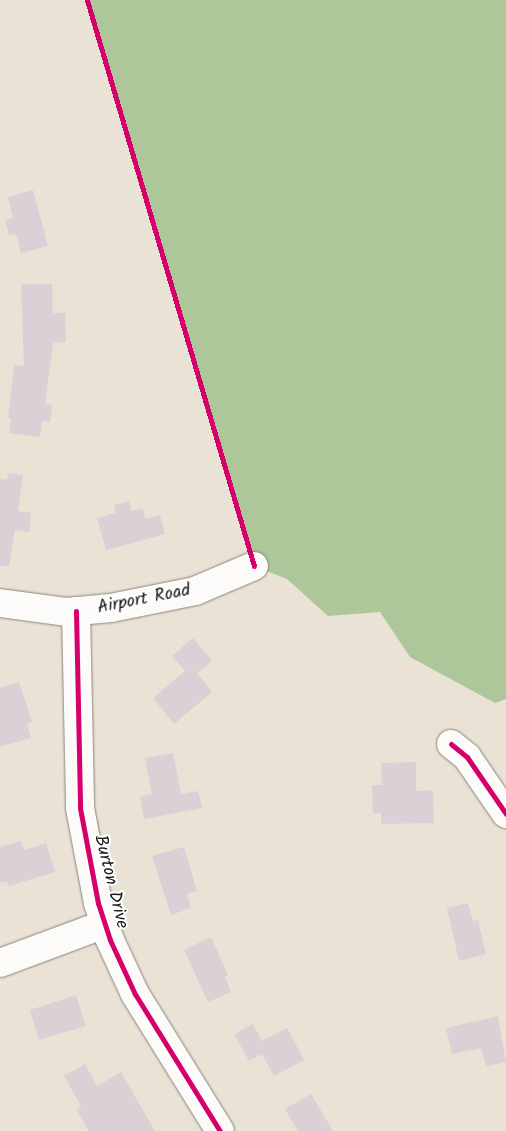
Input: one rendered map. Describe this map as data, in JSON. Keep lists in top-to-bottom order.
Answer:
{
  "streets": {
    "street": ["Airport Road", "Burton Drive"]
  },
  "crossings": [
    ["Airport Road", "Burton Drive"]
  ]
}
